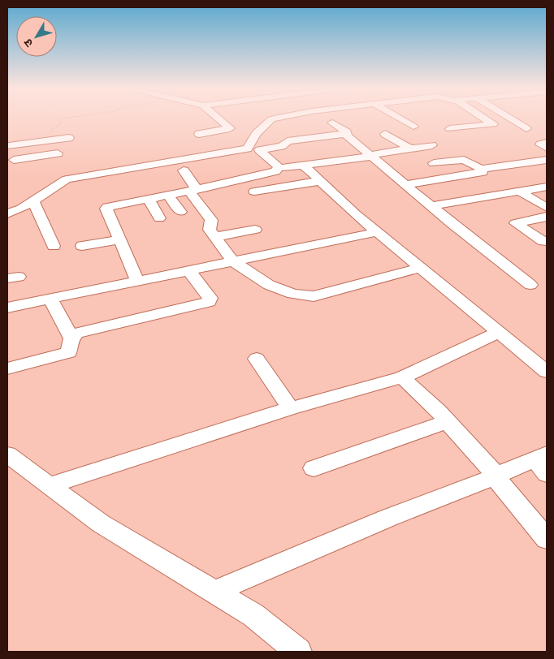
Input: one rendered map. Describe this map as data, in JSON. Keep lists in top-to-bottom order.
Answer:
{
  "north": "bottom left"
}
